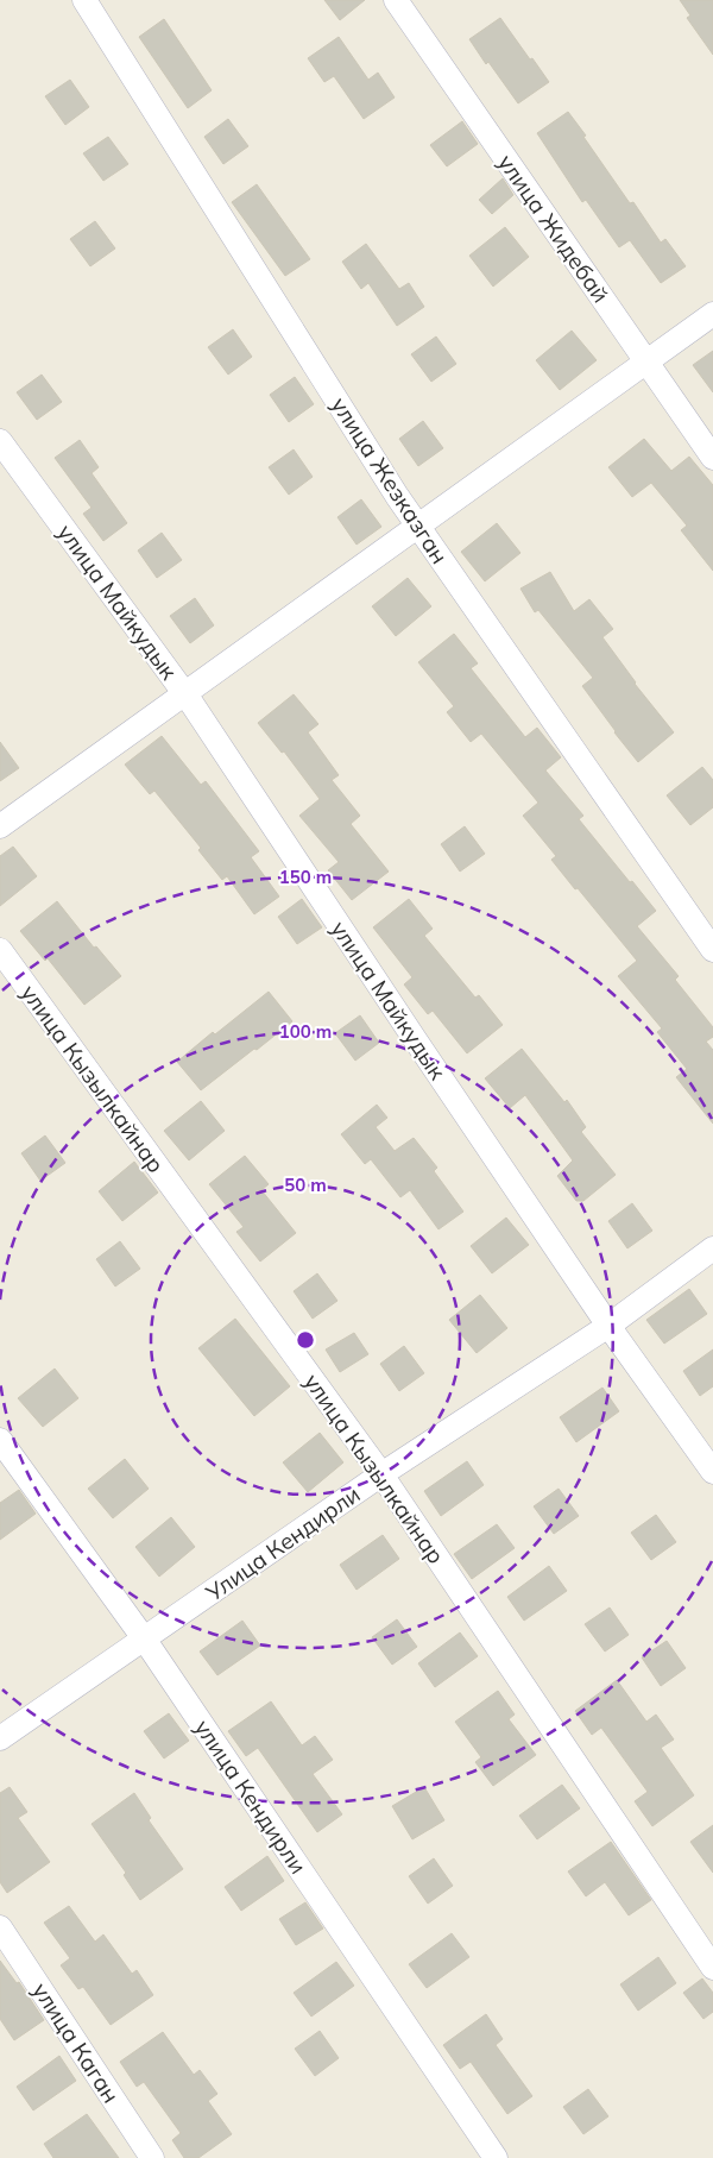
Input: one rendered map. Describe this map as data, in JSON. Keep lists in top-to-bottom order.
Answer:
{
  "streets": {
    "street": [
      "улица Жидебай",
      "улица Жезказган",
      "улица Майкудык",
      "улица Кызылкайнар",
      "Улица Кендирли",
      "улица Кендирли",
      "улица Каган"
    ]
  },
  "crossings": [
    ["улица Майкудык", "Улица Кендирли"],
    ["улица Кызылкайнар", "Улица Кендирли"],
    ["Улица Кендирли", "улица Кендирли"]
  ],
  "rings": ["150 m", "100 m", "50 m"]
}
